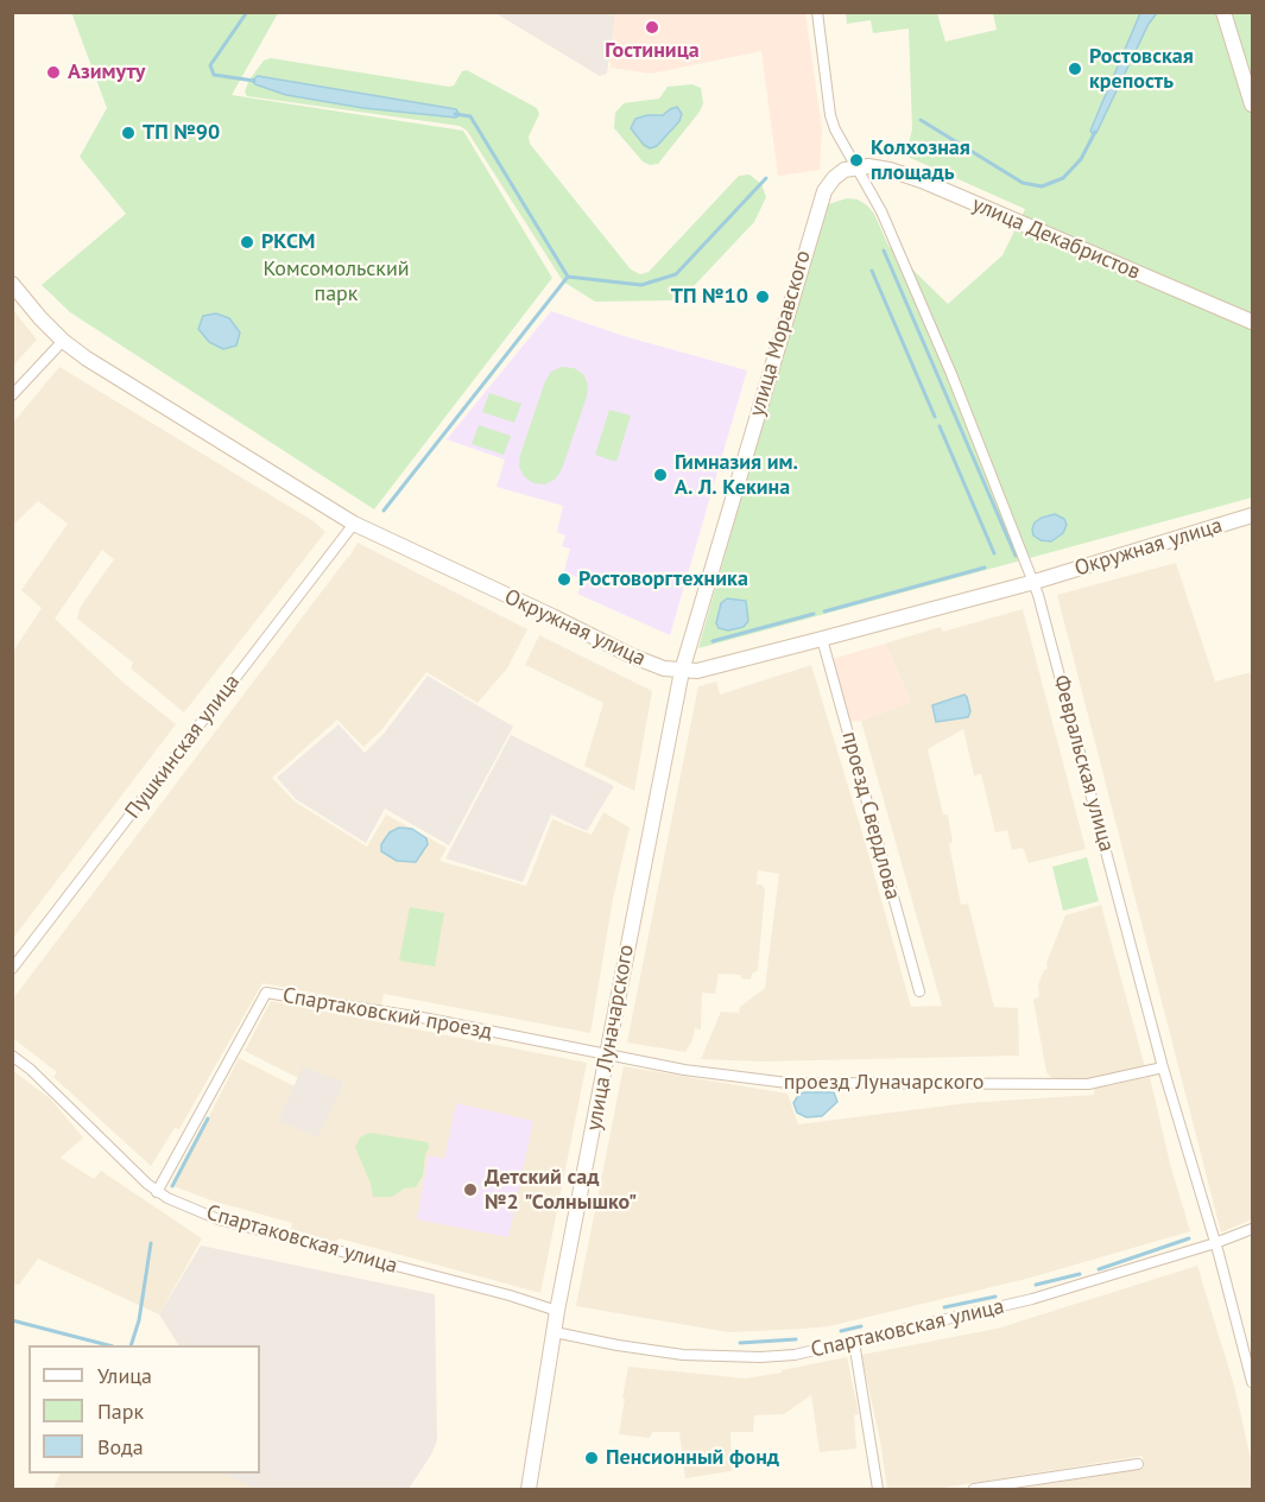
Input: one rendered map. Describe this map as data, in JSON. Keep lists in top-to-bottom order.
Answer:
{
  "streets": {
    "street": [
      "улица Декабристов",
      "улица Моравского",
      "Окружная улица",
      "Пушкинская улица",
      "Февральская улица",
      "проезд Свердлова",
      "Спартаковский проезд",
      "улица Луначарского",
      "проезд Луначарского",
      "Спартаковская улица"
    ]
  },
  "crossings": [
    ["улица Декабристов", "улица Моравского"],
    ["улица Декабристов", "Февральская улица"],
    ["улица Моравского", "Окружная улица"],
    ["улица Моравского", "Февральская улица"],
    ["улица Моравского", "улица Луначарского"],
    ["Окружная улица", "Пушкинская улица"],
    ["Окружная улица", "Февральская улица"],
    ["Окружная улица", "проезд Свердлова"],
    ["Окружная улица", "улица Луначарского"],
    ["Февральская улица", "проезд Луначарского"],
    ["Февральская улица", "Спартаковская улица"],
    ["Спартаковский проезд", "улица Луначарского"],
    ["Спартаковский проезд", "проезд Луначарского"],
    ["Спартаковский проезд", "Спартаковская улица"],
    ["улица Луначарского", "проезд Луначарского"],
    ["улица Луначарского", "Спартаковская улица"]
  ],
  "parks": ["Комсомольский парк"],
  "places": [
    "Гостиница",
    "Ростовская крепость",
    "Азимуту",
    "ТП №90",
    "Колхозная площадь",
    "РКСМ",
    "ТП №10",
    "Гимназия им. А. Л. Кекина",
    "Ростоворгтехника",
    "Детский сад №2 \"Солнышко\"",
    "Пенсионный фонд"
  ],
  "legend": ["Улица", "Парк", "Вода"]
}
